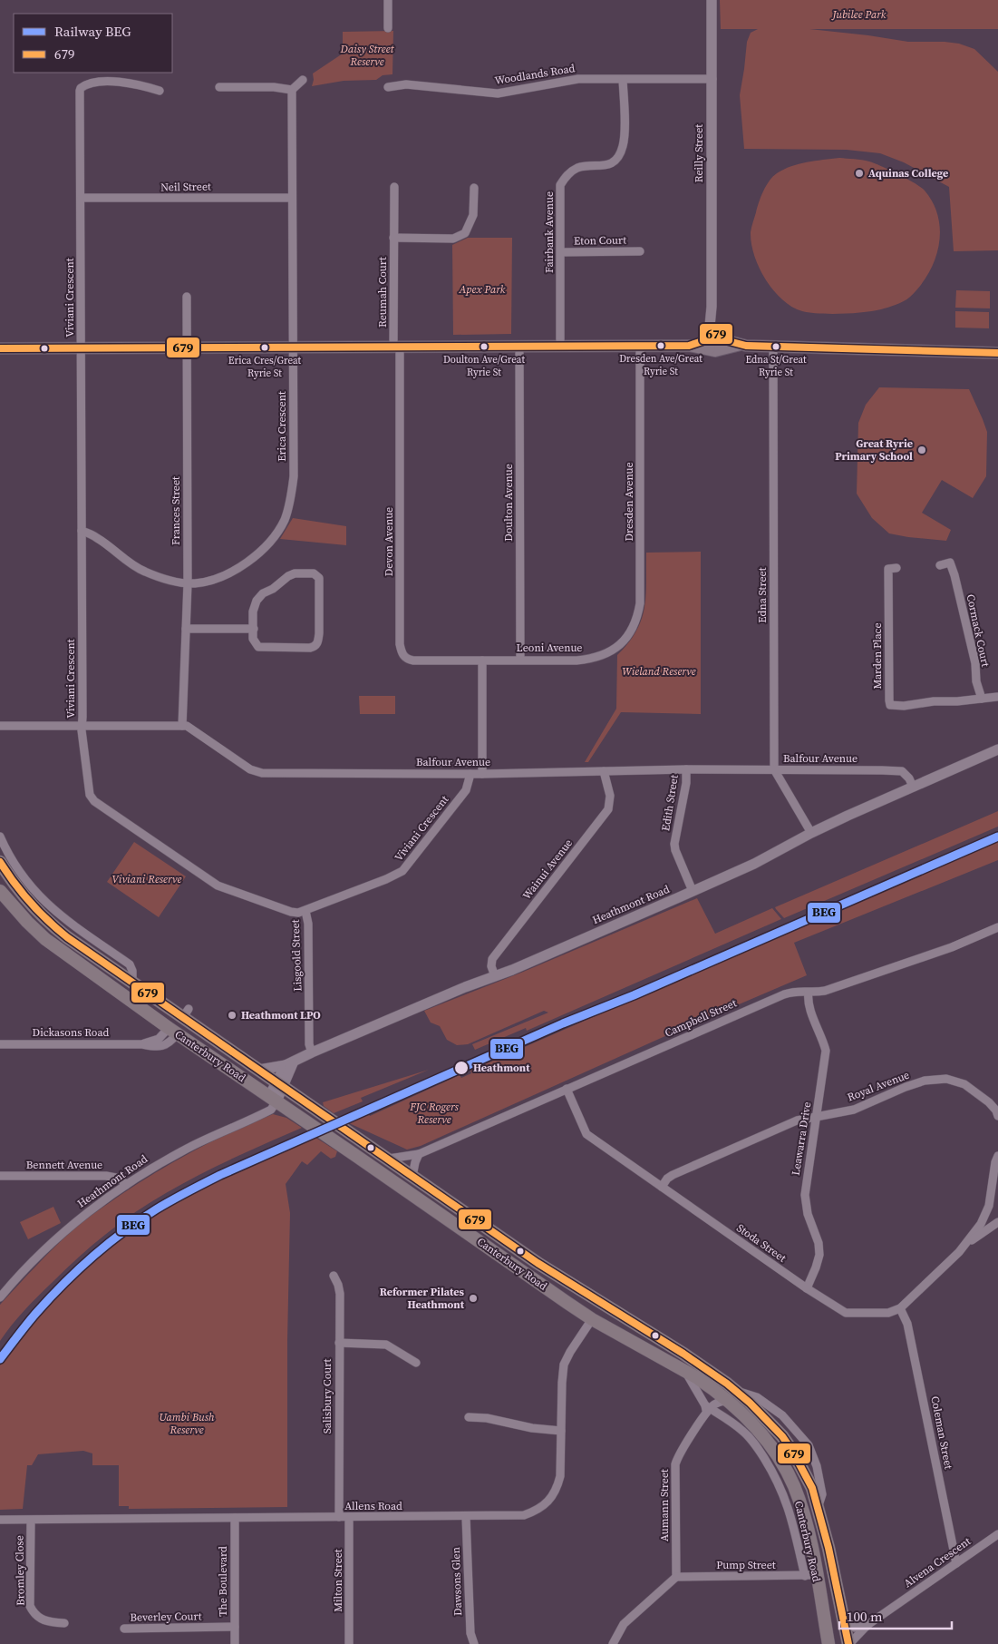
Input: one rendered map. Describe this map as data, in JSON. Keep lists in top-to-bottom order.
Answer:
{
  "streets": {
    "main road": ["Canterbury Road"],
    "street": [
      "Woodlands Road",
      "Reilly Street",
      "Neil Street",
      "Fairbank Avenue",
      "Eton Court",
      "Reumah Court",
      "Viviani Crescent",
      "Erica Crescent",
      "Dresden Avenue",
      "Doulton Avenue",
      "Frances Street",
      "Devon Avenue",
      "Edna Street",
      "Cormack Court",
      "Leoni Avenue",
      "Marden Place",
      "Balfour Avenue",
      "Edith Street",
      "Wainui Avenue",
      "Heathmont Road",
      "Lisgoold Street",
      "Campbell Street",
      "Dickasons Road",
      "Royal Avenue",
      "Leawarra Drive",
      "Bennett Avenue",
      "Stoda Street",
      "Salisbury Court",
      "Coleman Street",
      "Aumann Street",
      "Allens Road",
      "Alvena Crescent",
      "Pump Street",
      "Bromley Close",
      "Milton Street",
      "The Boulevard",
      "Dawsons Glen",
      "Beverley Court"
    ]
  },
  "crossings": [
    ["Woodlands Road", "Reilly Street"],
    ["Woodlands Road", "Fairbank Avenue"],
    ["Neil Street", "Viviani Crescent"],
    ["Neil Street", "Erica Crescent"],
    ["Fairbank Avenue", "Eton Court"],
    ["Reumah Court", "Devon Avenue"],
    ["Viviani Crescent", "Erica Crescent"],
    ["Viviani Crescent", "Balfour Avenue"],
    ["Viviani Crescent", "Lisgoold Street"],
    ["Erica Crescent", "Frances Street"],
    ["Dresden Avenue", "Leoni Avenue"],
    ["Doulton Avenue", "Leoni Avenue"],
    ["Frances Street", "Balfour Avenue"],
    ["Devon Avenue", "Leoni Avenue"],
    ["Edna Street", "Balfour Avenue"],
    ["Cormack Court", "Marden Place"],
    ["Balfour Avenue", "Edith Street"],
    ["Balfour Avenue", "Wainui Avenue"],
    ["Balfour Avenue", "Heathmont Road"],
    ["Edith Street", "Heathmont Road"],
    ["Wainui Avenue", "Heathmont Road"],
    ["Heathmont Road", "Lisgoold Street"],
    ["Heathmont Road", "Canterbury Road"],
    ["Heathmont Road", "Bennett Avenue"],
    ["Campbell Street", "Canterbury Road"],
    ["Campbell Street", "Leawarra Drive"],
    ["Campbell Street", "Stoda Street"],
    ["Dickasons Road", "Canterbury Road"],
    ["Canterbury Road", "Aumann Street"],
    ["Canterbury Road", "Allens Road"],
    ["Canterbury Road", "Alvena Crescent"],
    ["Canterbury Road", "Pump Street"],
    ["Royal Avenue", "Leawarra Drive"],
    ["Royal Avenue", "Stoda Street"],
    ["Leawarra Drive", "Stoda Street"],
    ["Stoda Street", "Coleman Street"],
    ["Salisbury Court", "Allens Road"],
    ["Coleman Street", "Alvena Crescent"],
    ["Aumann Street", "Pump Street"],
    ["Allens Road", "Bromley Close"],
    ["Allens Road", "Milton Street"],
    ["Allens Road", "The Boulevard"],
    ["Allens Road", "Dawsons Glen"],
    ["The Boulevard", "Beverley Court"]
  ],
  "parks": [
    "Jubilee Park",
    "Daisy Street Reserve",
    "Apex Park",
    "Wieland Reserve",
    "Viviani Reserve",
    "FJC Rogers Reserve",
    "Uambi Bush Reserve"
  ],
  "places": [
    "Aquinas College",
    "Dresden Ave/Great Ryrie St",
    "Doulton Ave/Great Ryrie St",
    "Edna St/Great Ryrie St",
    "Erica Cres/Great Ryrie St",
    "Great Ryrie Primary School",
    "Heathmont LPO",
    "Heathmont",
    "Reformer Pilates Heathmont"
  ],
  "lines": ["transit line 679", "rail line BEG"],
  "legend": ["Railway BEG", "679"],
  "scale_bar": "100 m"
}
